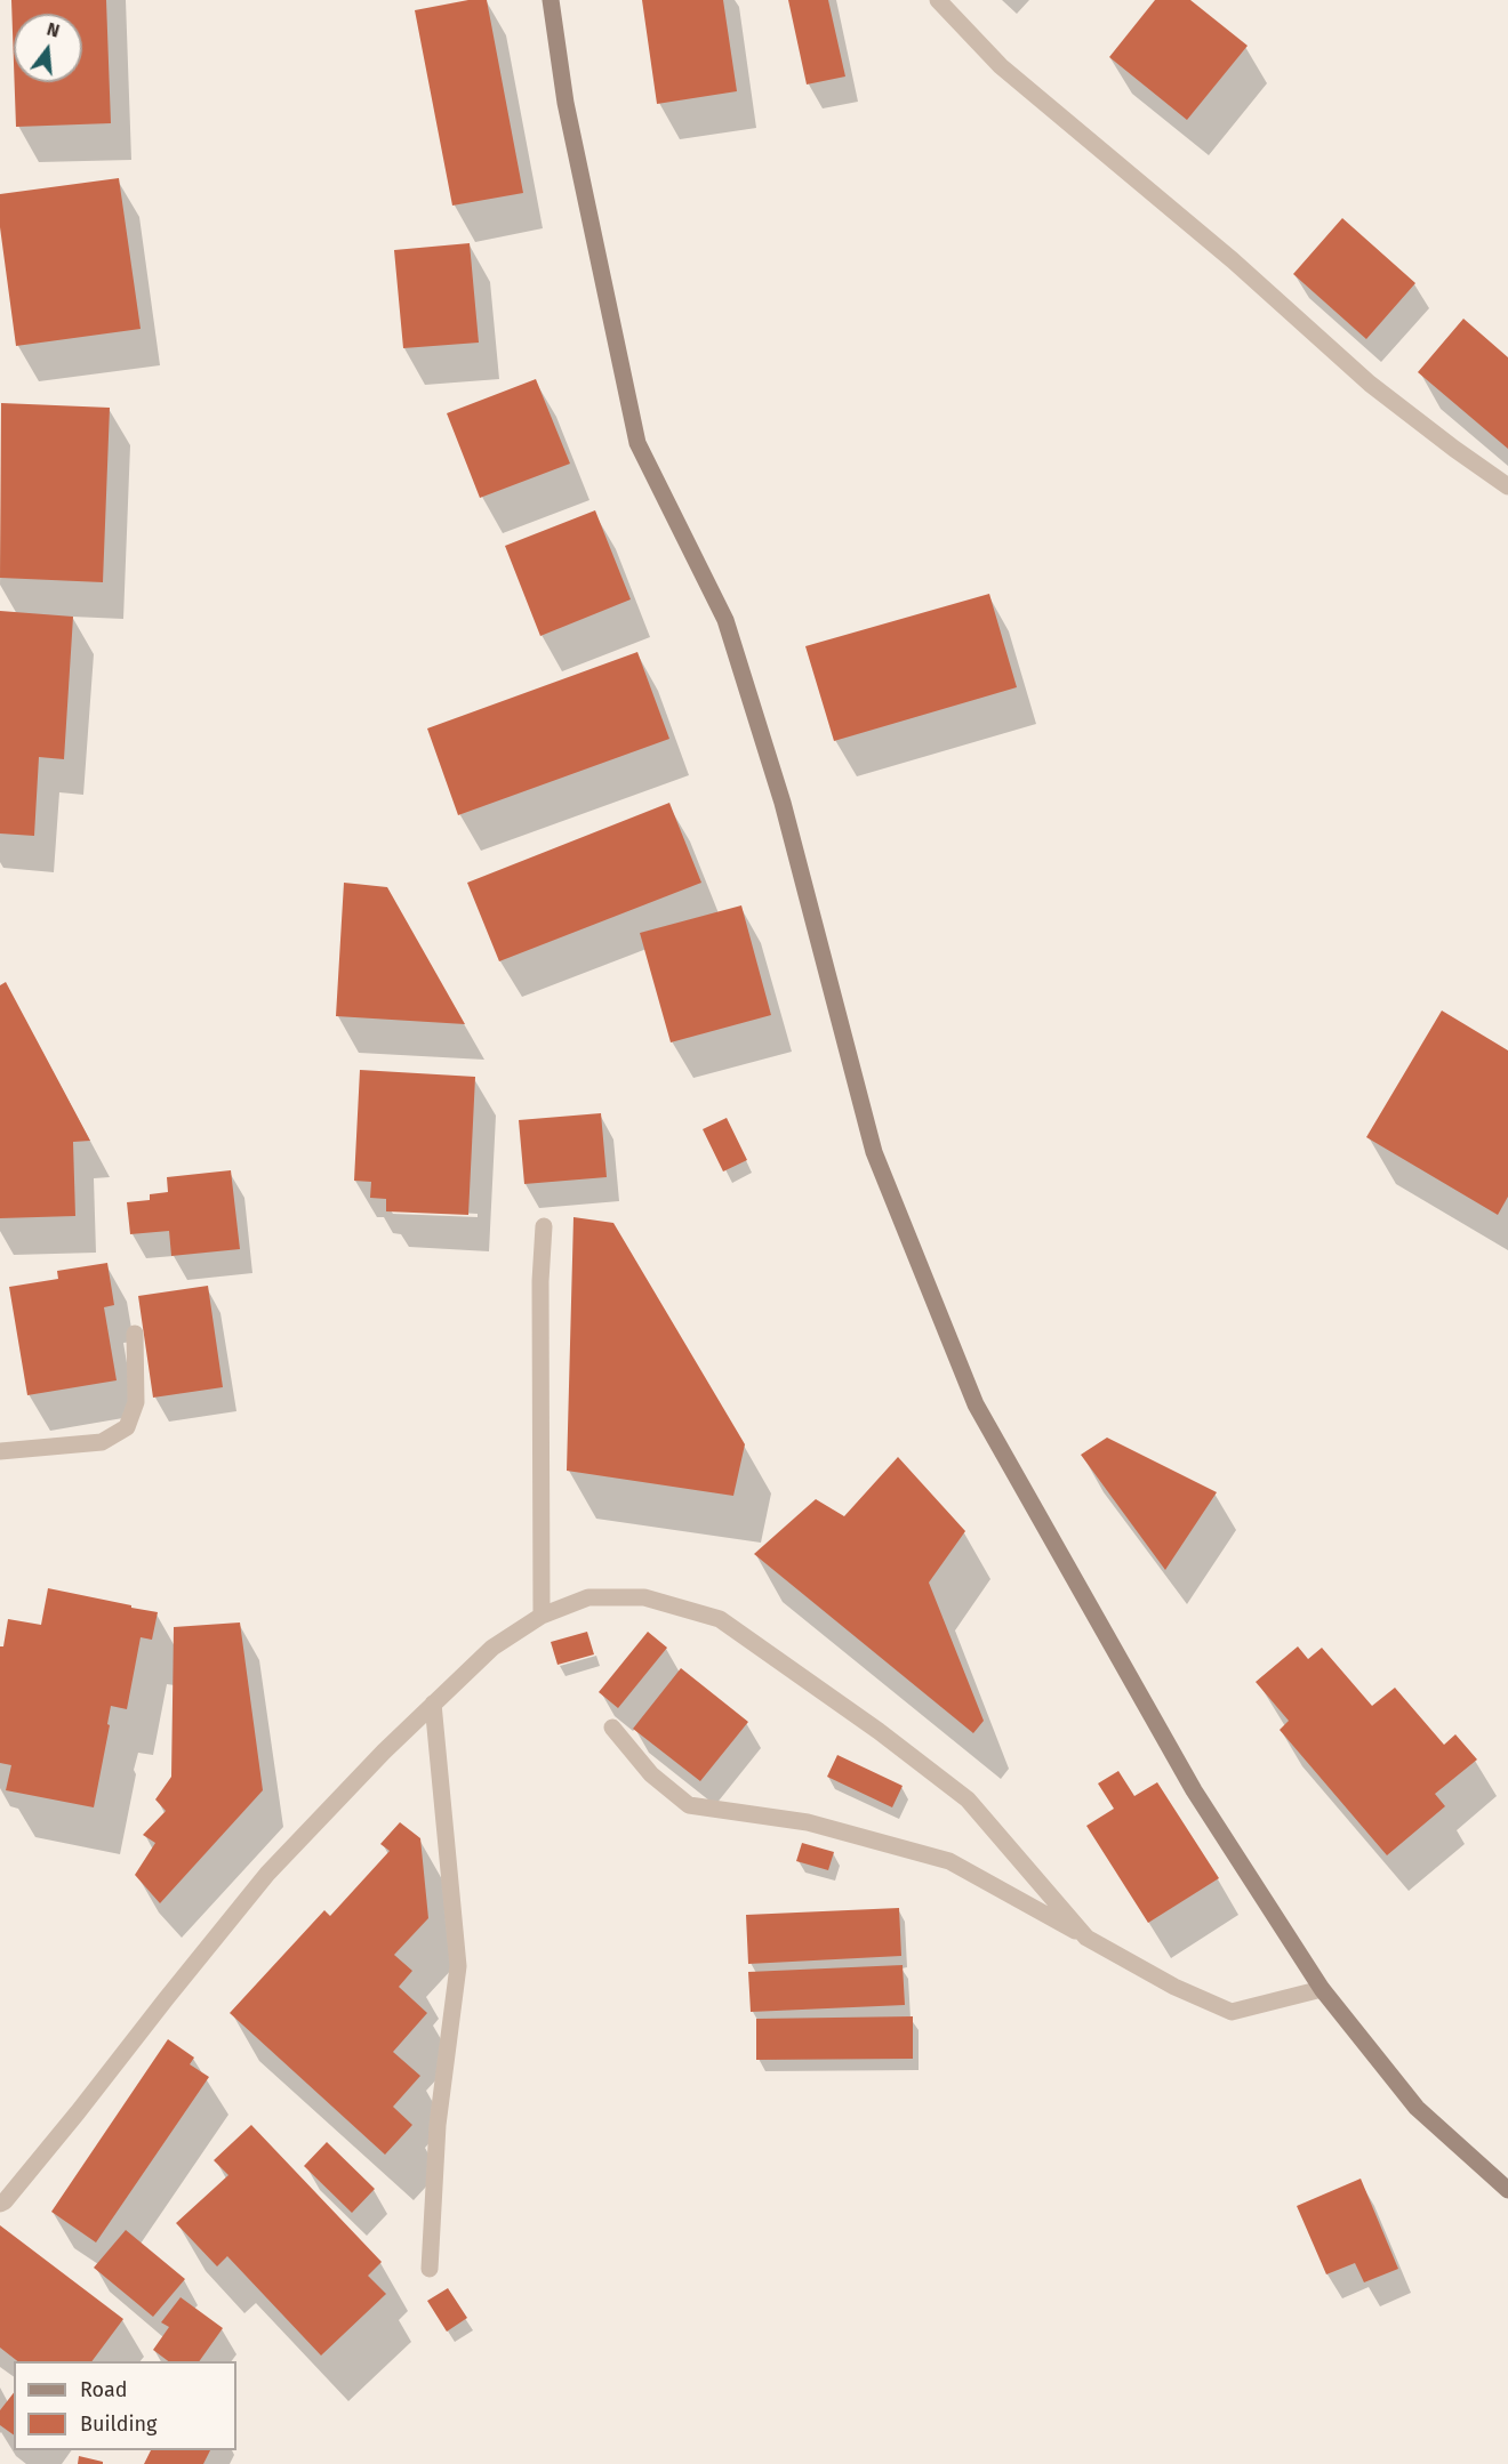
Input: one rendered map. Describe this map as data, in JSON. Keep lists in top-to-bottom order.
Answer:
{
  "legend": ["Road", "Building"],
  "north": "top"
}
